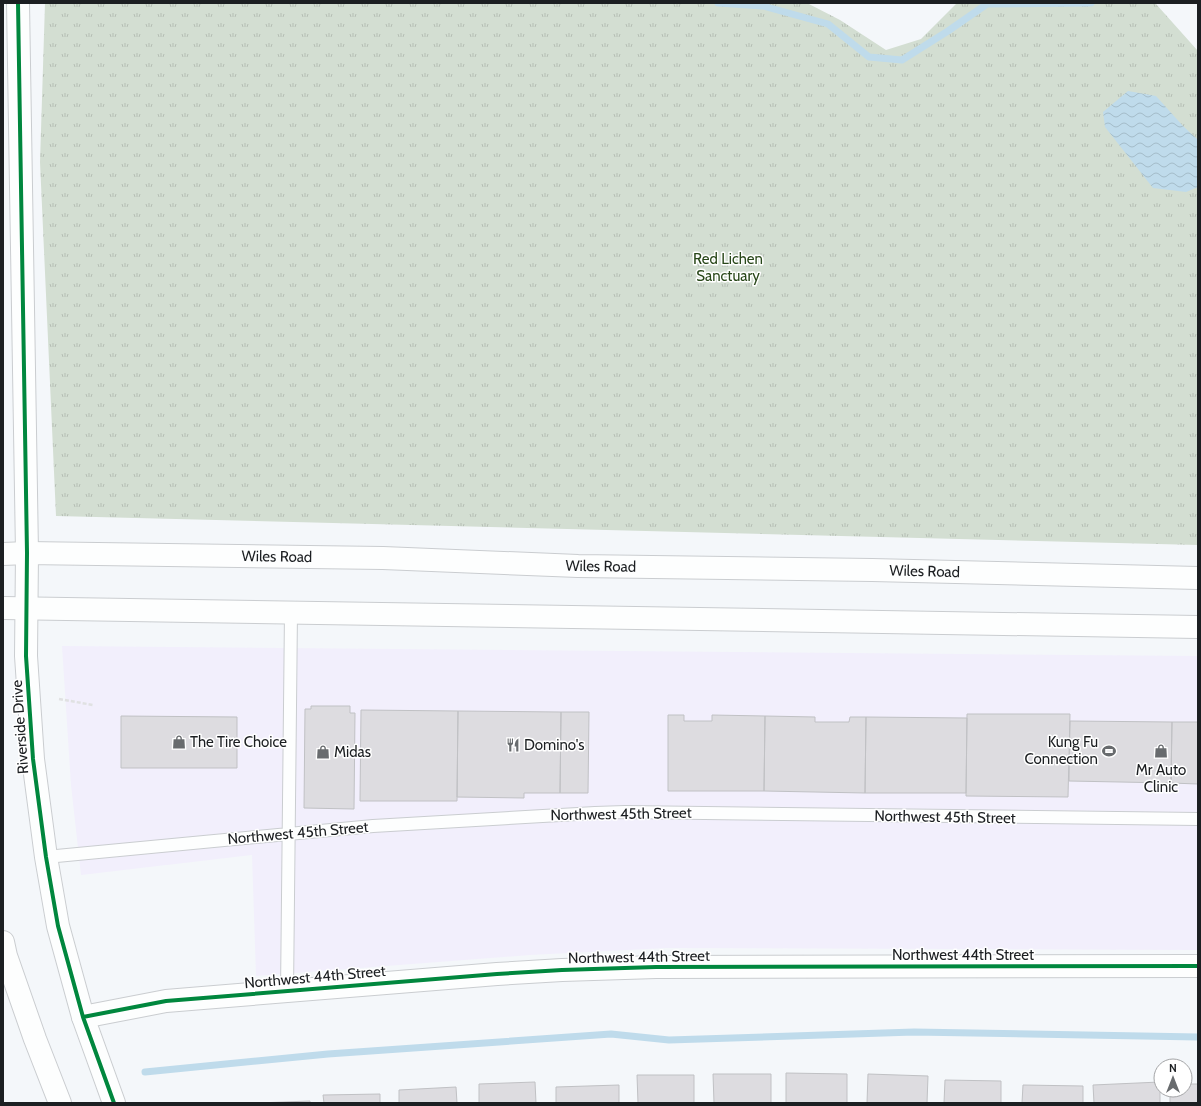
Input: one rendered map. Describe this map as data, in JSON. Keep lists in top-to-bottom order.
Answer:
{
  "streets": {
    "street": ["Wiles Road", "Riverside Drive", "Northwest 44th Street"],
    "lane": ["Northwest 45th Street"]
  },
  "crossings": [
    ["Wiles Road", "Riverside Drive"],
    ["Riverside Drive", "Northwest 45th Street"],
    ["Riverside Drive", "Northwest 44th Street"]
  ],
  "parks": ["Red Lichen Sanctuary"],
  "places": {
    "shop": ["The Tire Choice", "Mr Auto Clinic", "Midas"],
    "restaurant": ["Domino's"],
    "sports": ["Kung Fu Connection"]
  },
  "north": "top"
}
